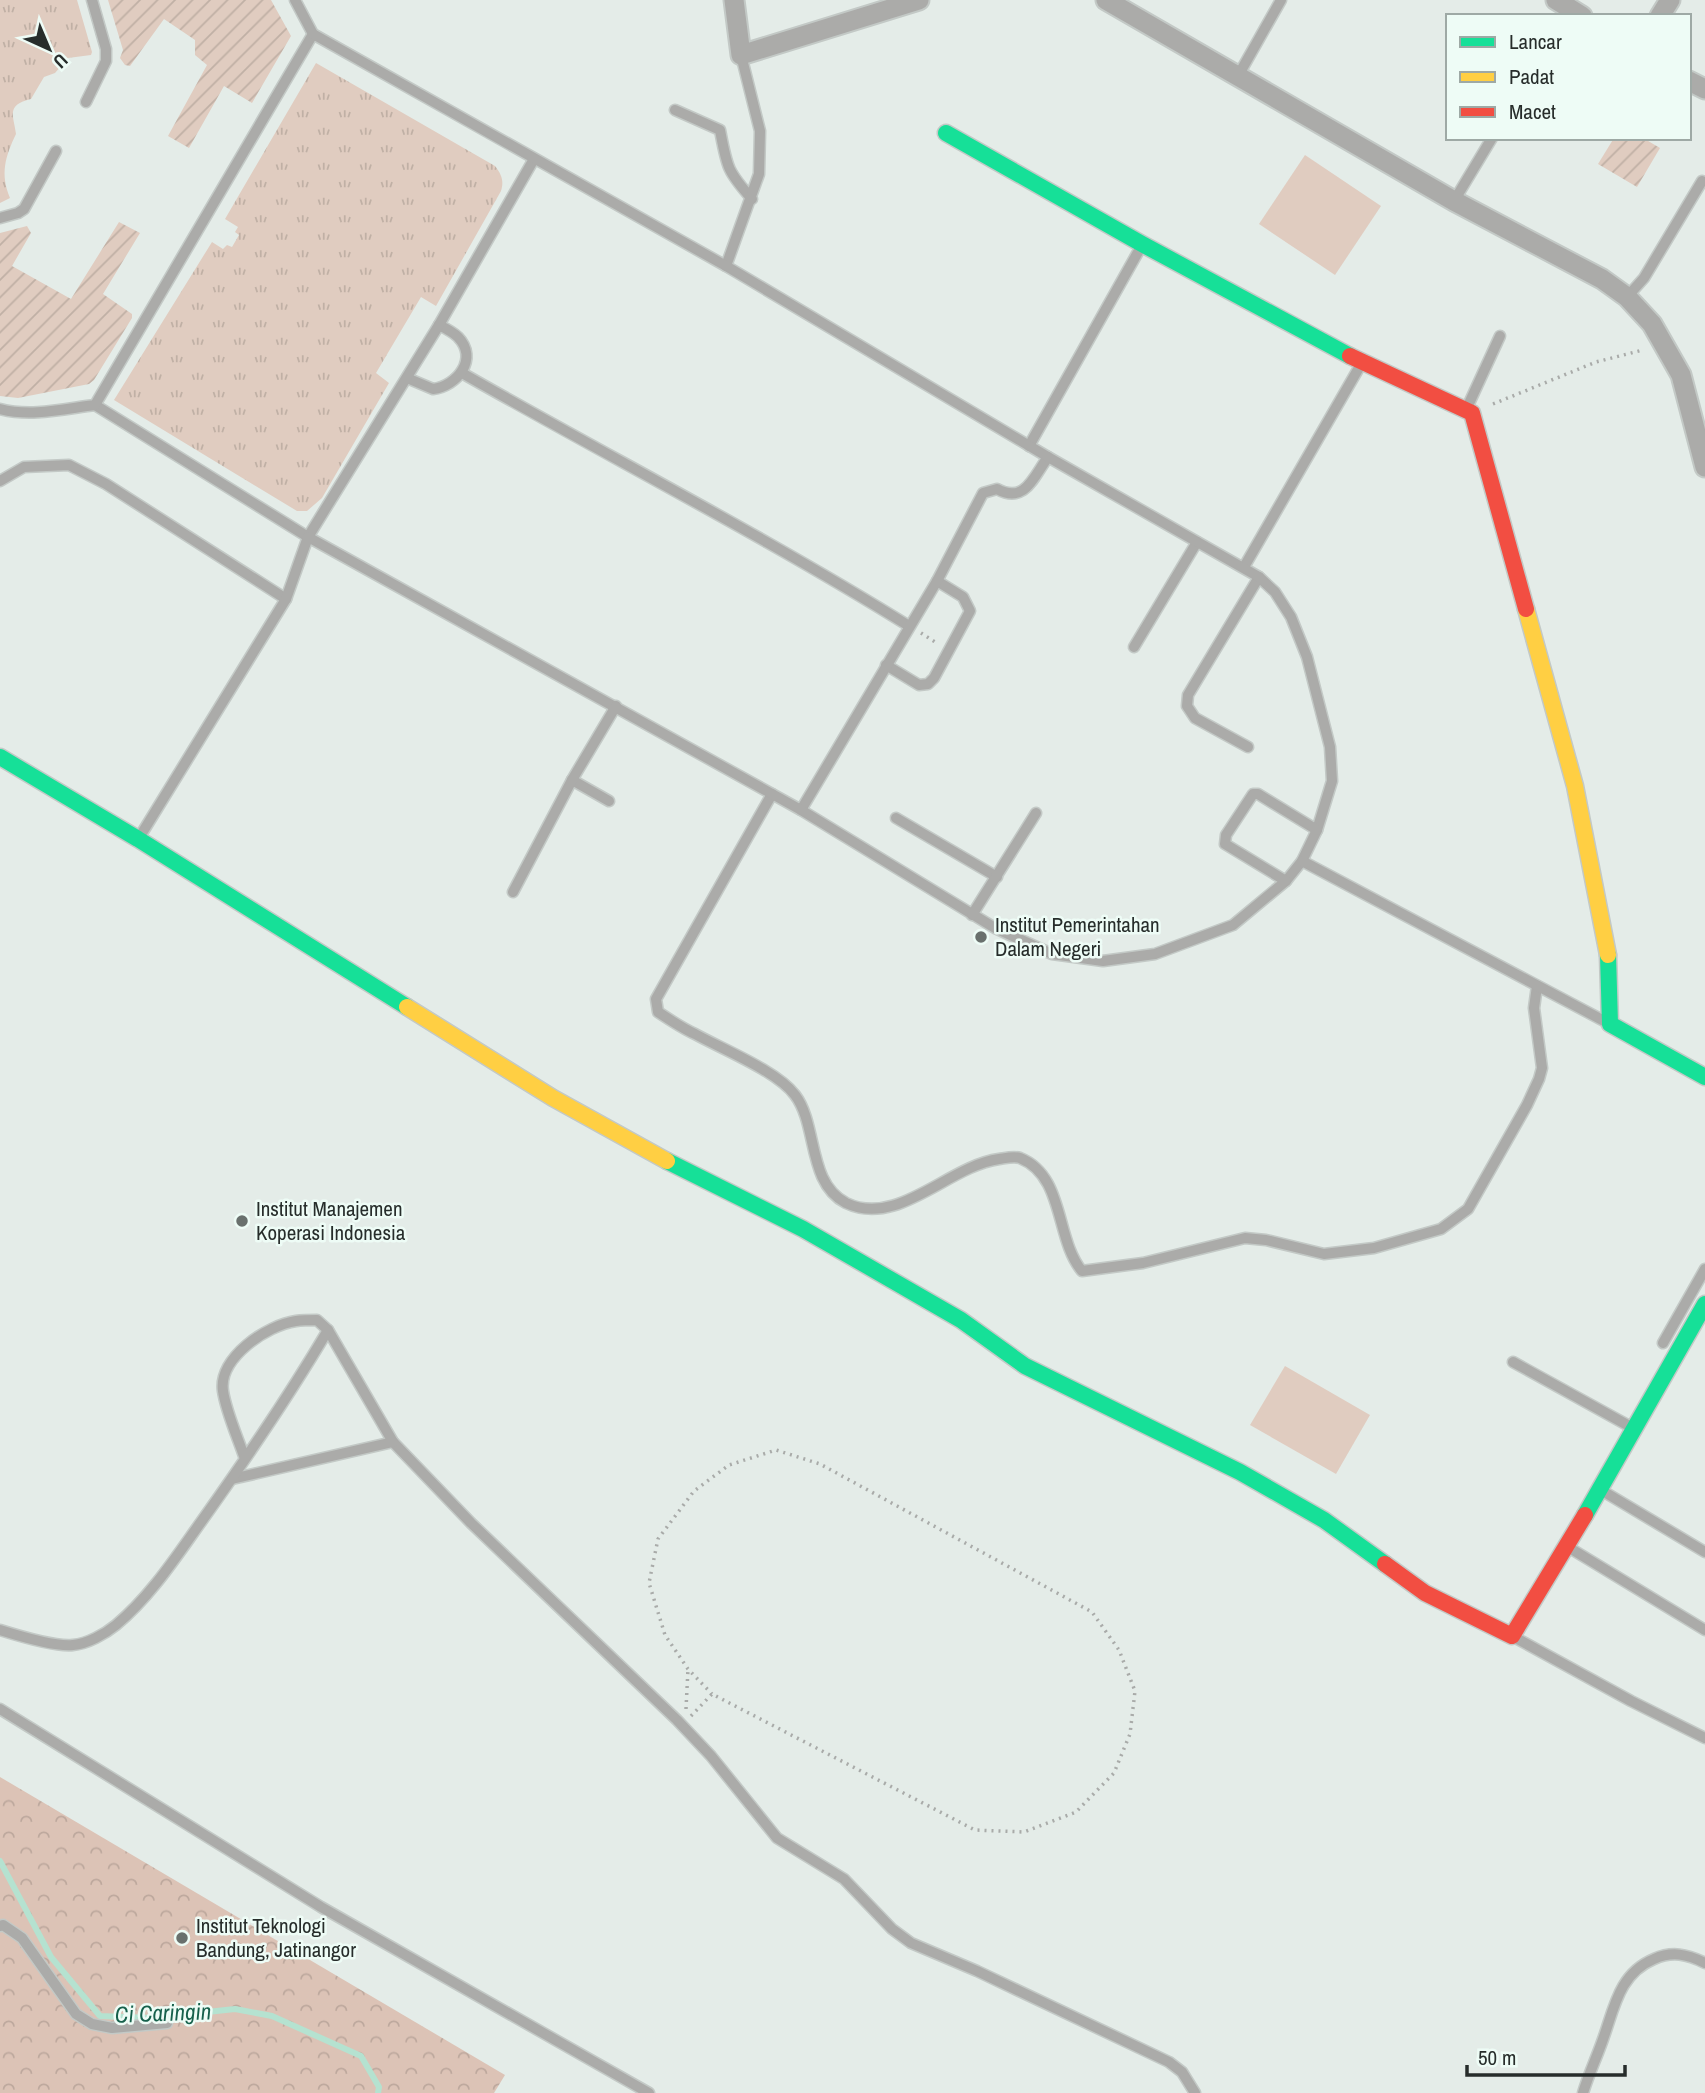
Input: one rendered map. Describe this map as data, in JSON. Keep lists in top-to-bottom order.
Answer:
{
  "water": ["Ci Caringin"],
  "places": ["Institut Pemerintahan Dalam Negeri", "Institut Manajemen Koperasi Indonesia", "Institut Teknologi Bandung, Jatinangor"],
  "legend": ["Lancar", "Padat", "Macet"],
  "scale_bar": "50 m",
  "north": "bottom right"
}
